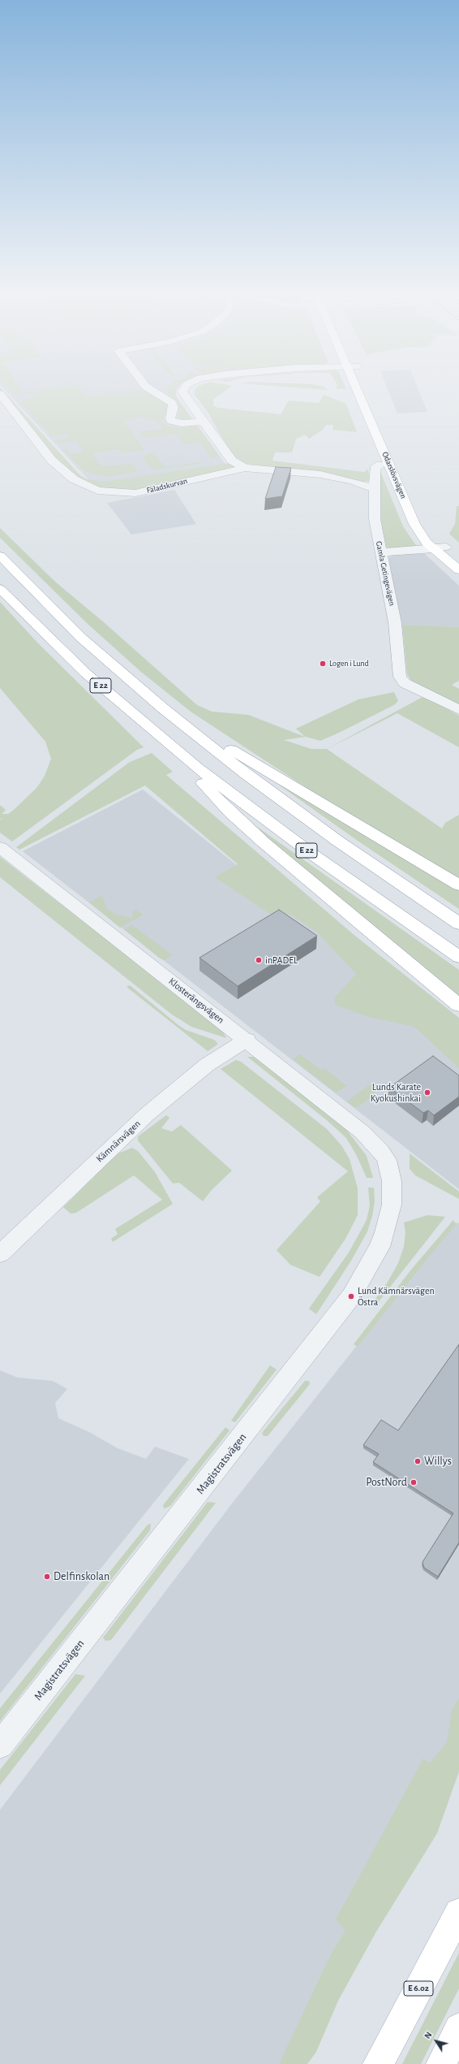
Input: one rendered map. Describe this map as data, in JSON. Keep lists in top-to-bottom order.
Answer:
{
  "streets": {
    "main road": ["Odarslövsvägen", "E 22", "E 6.02"],
    "street": [
      "Fäladskurvan",
      "Gamla Getingevägen",
      "Klosterängsvägen",
      "Kämnärsvägen",
      "Magistratsvägen"
    ]
  },
  "crossings": [
    ["Fäladskurvan", "Gamla Getingevägen"],
    ["Klosterängsvägen", "Kämnärsvägen"],
    ["Klosterängsvägen", "Magistratsvägen"]
  ],
  "places": [
    "Logen i Lund",
    "inPADEL",
    "Lunds Karate Kyokushinkai",
    "Lund Kämnärsvägen Östra",
    "Willys",
    "PostNord",
    "Delfinskolan"
  ],
  "north": "top left"
}
